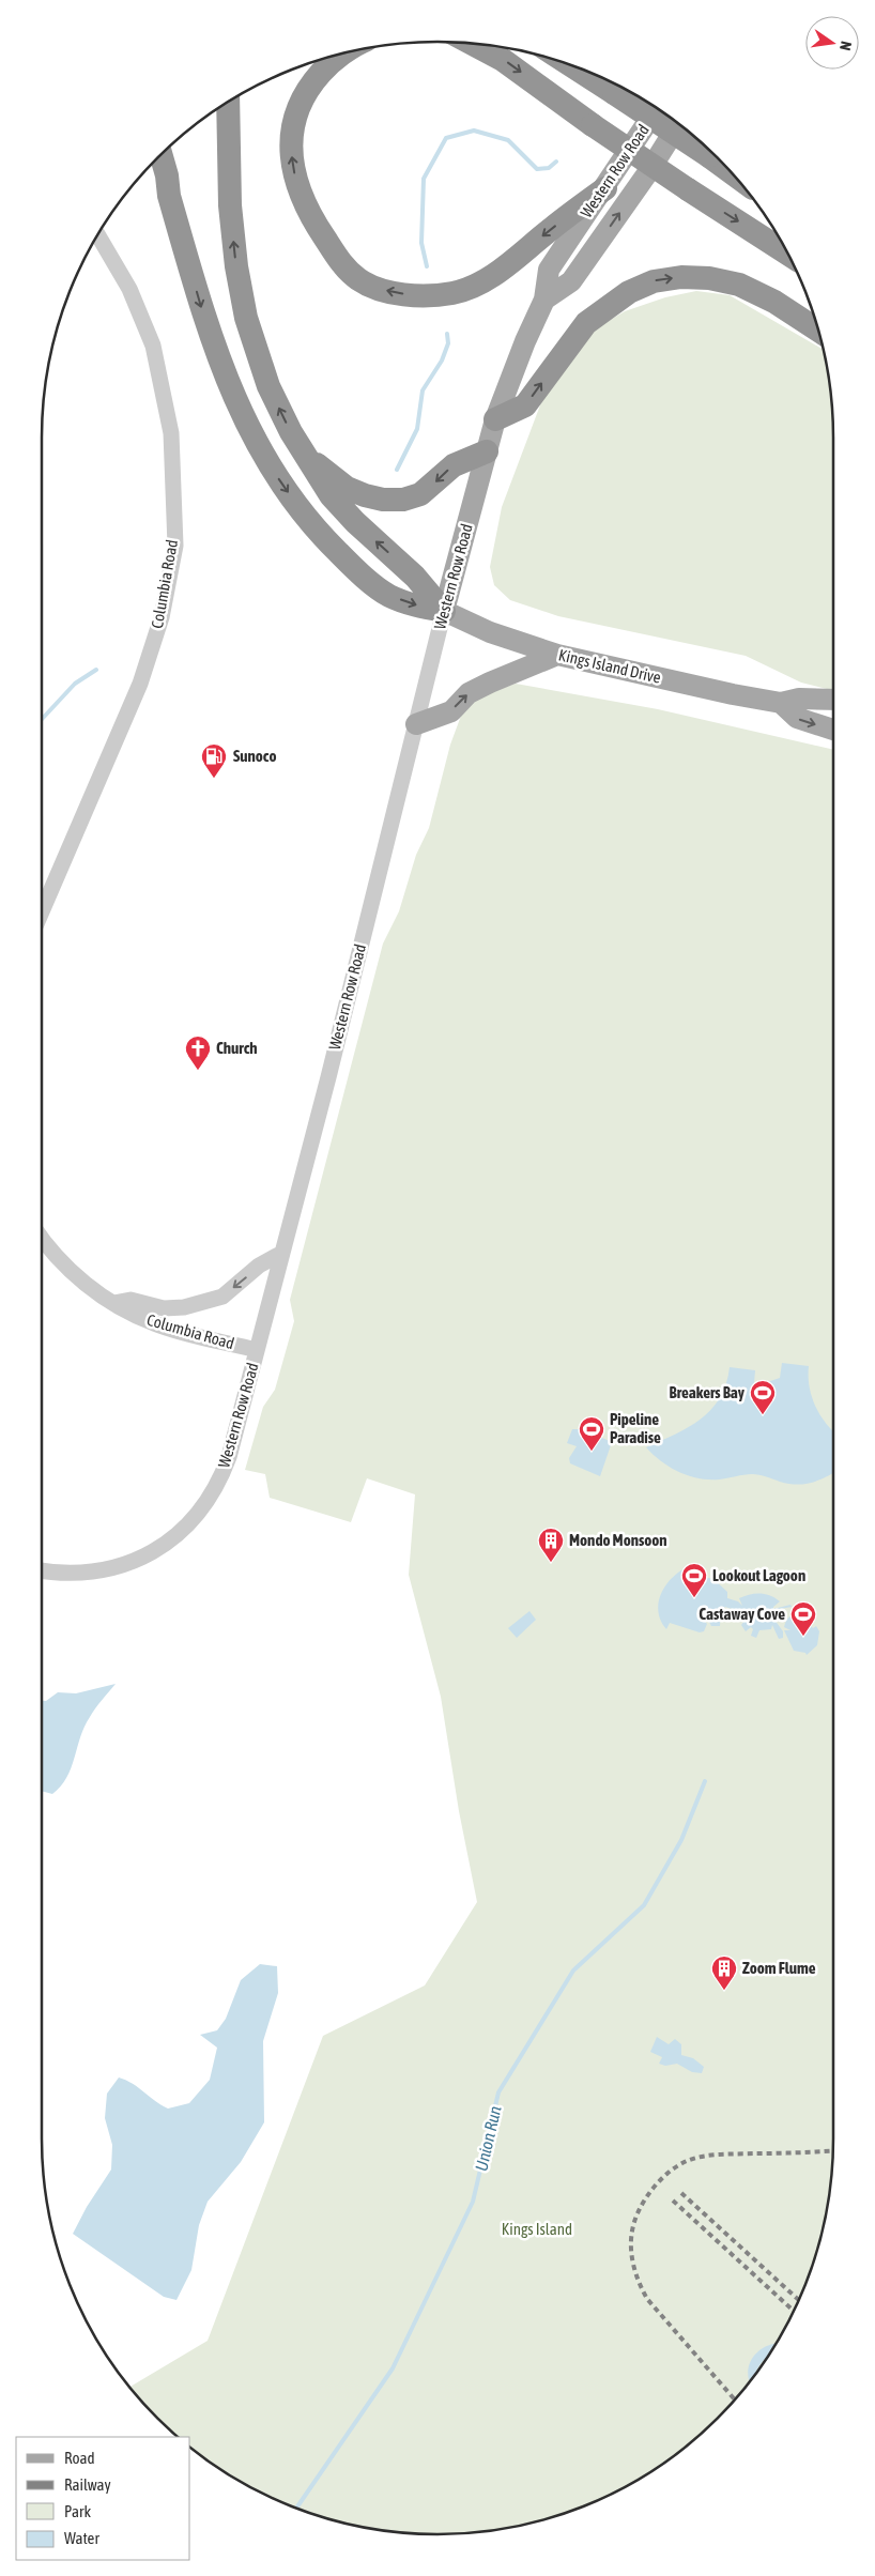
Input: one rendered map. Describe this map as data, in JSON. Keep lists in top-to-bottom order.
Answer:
{
  "streets": {
    "main road": ["Western Row Road", "Kings Island Drive"],
    "street": ["Columbia Road"]
  },
  "crossings": [
    ["Western Row Road", "Columbia Road"],
    ["Western Row Road", "Kings Island Drive"]
  ],
  "water": ["Union Run"],
  "parks": ["Kings Island"],
  "places": {
    "fuel station": ["Sunoco"],
    "church": ["Church"],
    "sports": [
      "Breakers Bay",
      "Pipeline Paradise",
      "Lookout Lagoon",
      "Castaway Cove"
    ],
    "building": ["Mondo Monsoon", "Zoom Flume"]
  },
  "legend": [
    "Road",
    "Railway",
    "Park",
    "Water"
  ],
  "north": "right"
}
